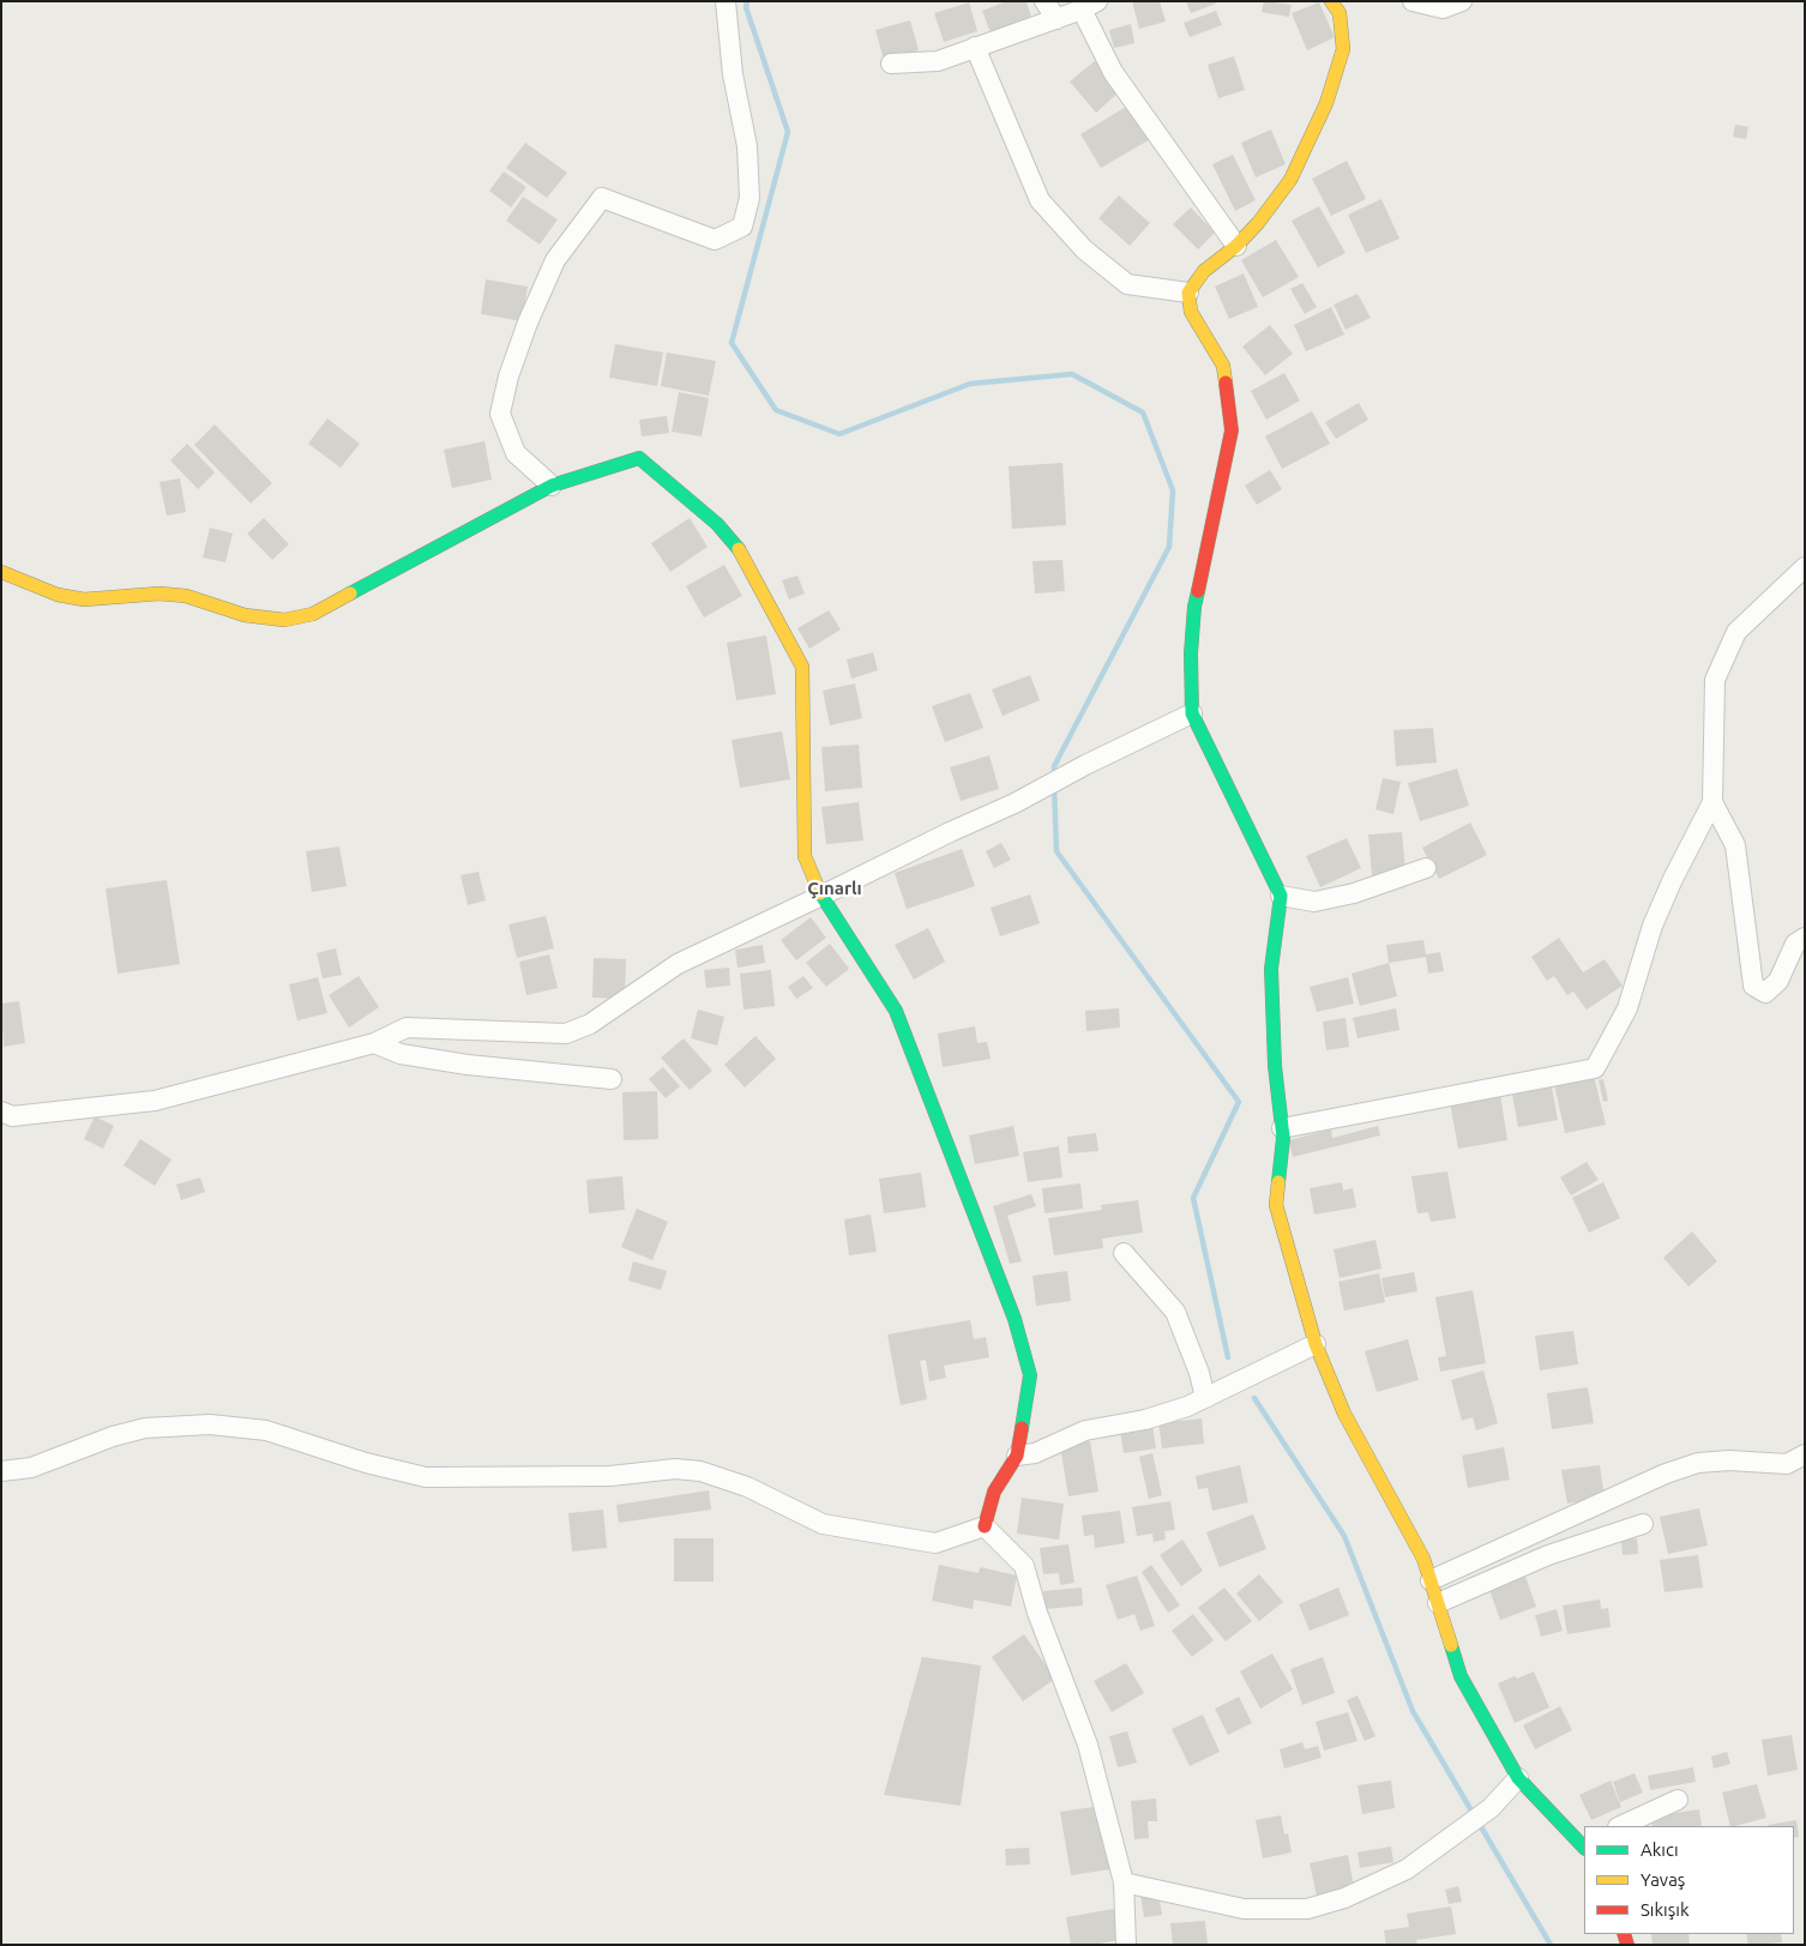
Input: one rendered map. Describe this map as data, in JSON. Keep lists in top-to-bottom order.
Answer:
{
  "districts": ["Çınarlı"],
  "legend": ["Akıcı", "Yavaş", "Sıkışık"]
}
